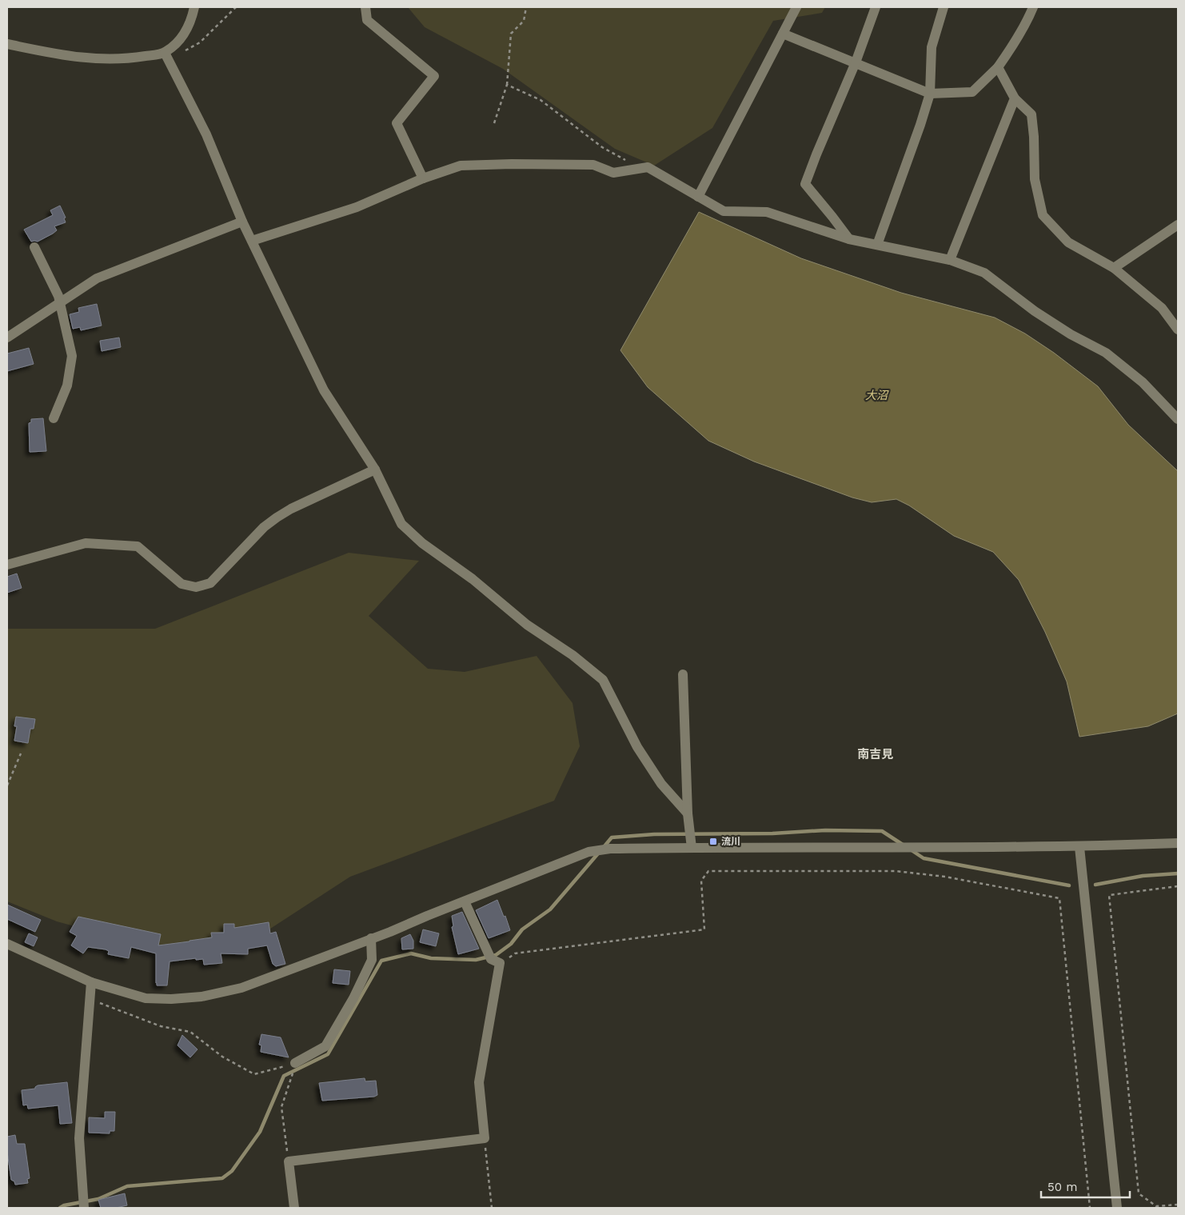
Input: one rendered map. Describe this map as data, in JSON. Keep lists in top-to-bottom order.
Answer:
{
  "districts": ["南吉見"],
  "water": ["大沼"],
  "places": {
    "transit": ["流川"]
  },
  "scale_bar": "50 m"
}
